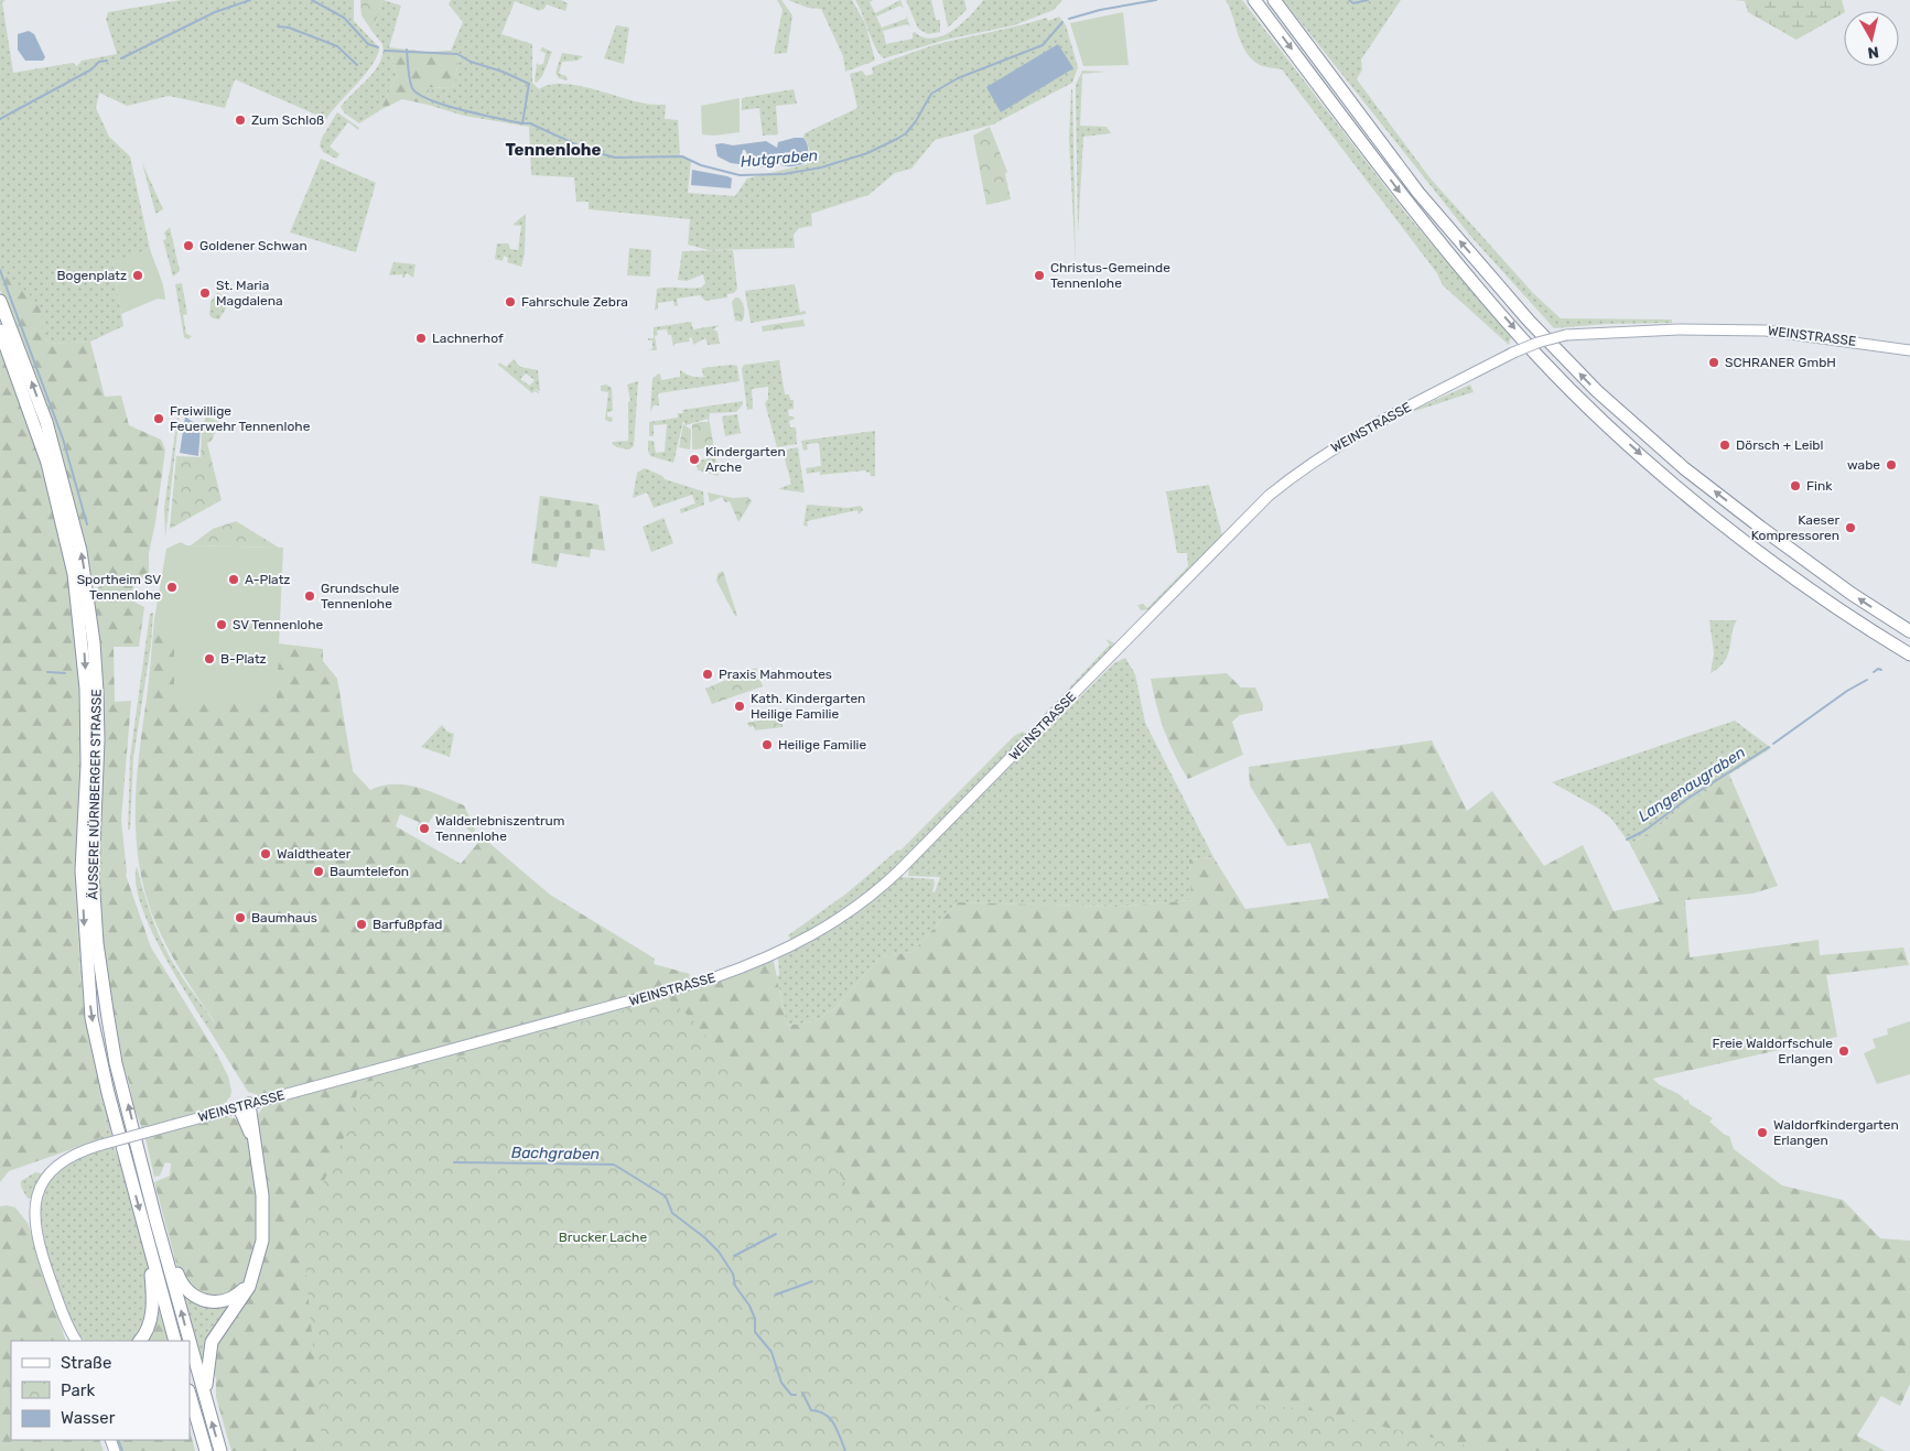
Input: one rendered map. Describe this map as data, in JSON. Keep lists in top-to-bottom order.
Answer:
{
  "streets": {
    "highway": ["ÄUSSERE NÜRNBERGER STRASSE"],
    "main road": ["WEINSTRASSE"]
  },
  "districts": ["Tennenlohe"],
  "water": ["Hutgraben", "Langenaugraben", "Bachgraben"],
  "parks": ["Brucker Lache"],
  "places": [
    "Zum Schloß",
    "Goldener Schwan",
    "Bogenplatz",
    "Christus-Gemeinde Tennenlohe",
    "St. Maria Magdalena",
    "Fahrschule Zebra",
    "Lachnerhof",
    "SCHRANER GmbH",
    "Freiwillige Feuerwehr Tennenlohe",
    "Dörsch + Leibl",
    "Kindergarten Arche",
    "wabe",
    "Fink",
    "Kaeser Kompressoren",
    "A-Platz",
    "Sportheim SV Tennenlohe",
    "Grundschule Tennenlohe",
    "SV Tennenlohe",
    "B-Platz",
    "Praxis Mahmoutes",
    "Kath. Kindergarten Heilige Familie",
    "Heilige Familie",
    "Walderlebniszentrum Tennenlohe",
    "Waldtheater",
    "Baumtelefon",
    "Baumhaus",
    "Barfußpfad",
    "Freie Waldorfschule Erlangen",
    "Waldorfkindergarten Erlangen"
  ],
  "legend": ["Straße", "Park", "Wasser"],
  "north": "bottom"
}
